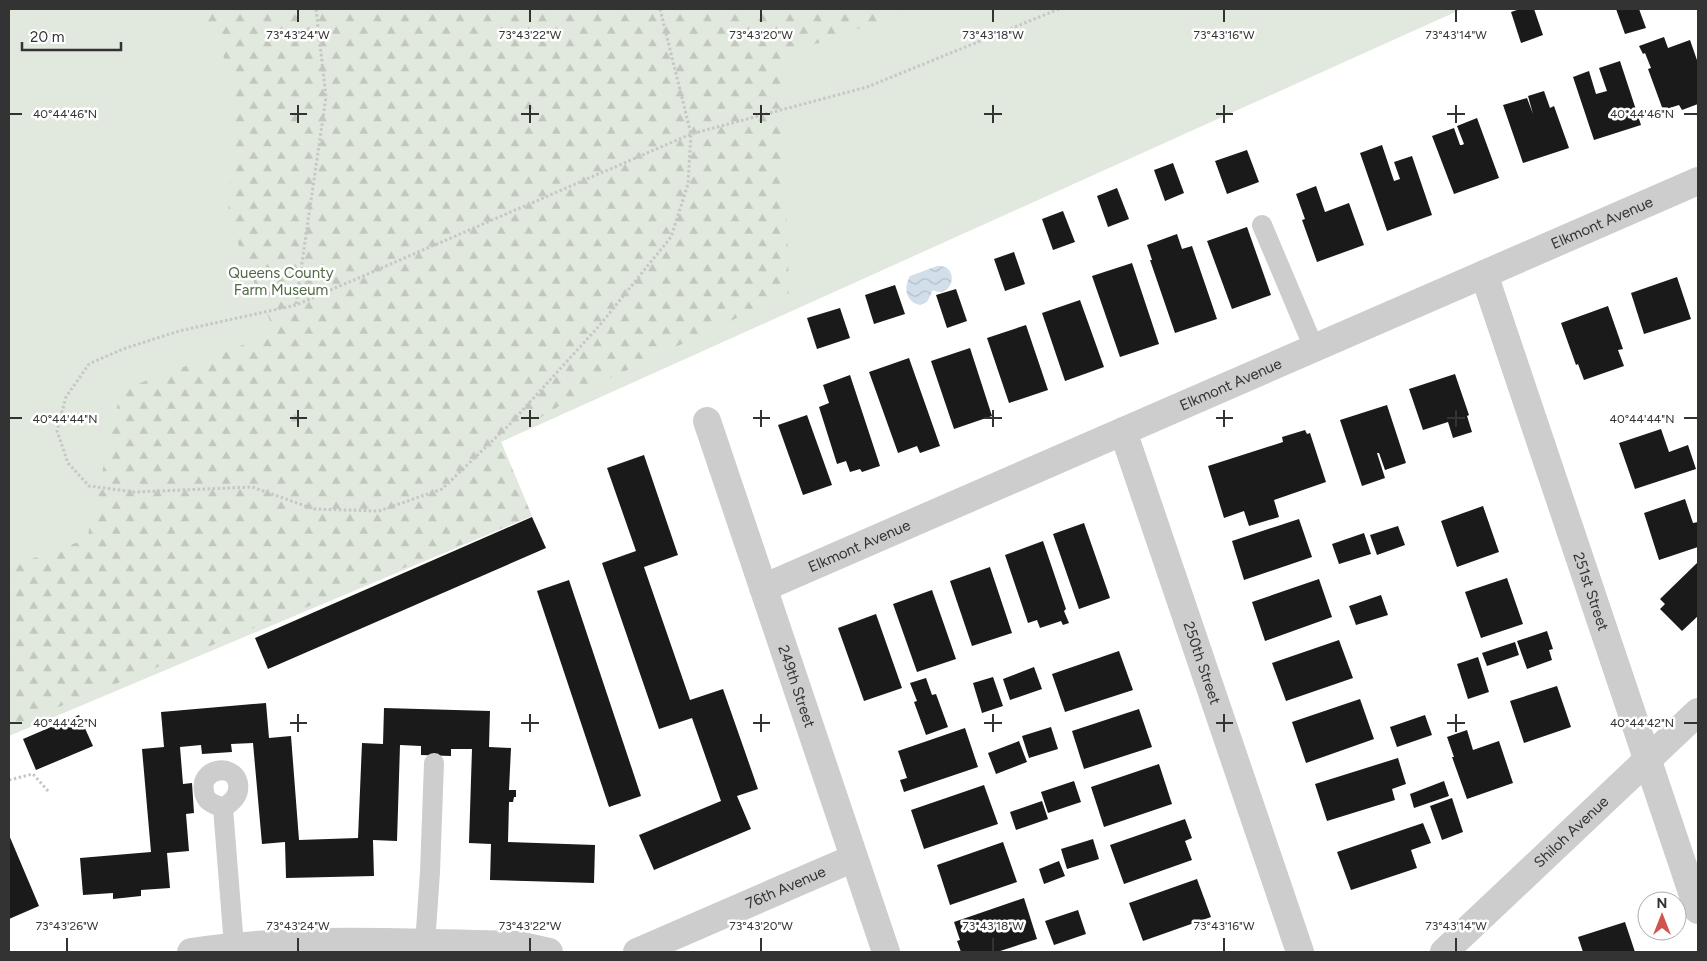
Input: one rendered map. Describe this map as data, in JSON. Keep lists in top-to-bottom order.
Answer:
{
  "streets": {
    "street": [
      "Elkmont Avenue",
      "251st Street",
      "250th Street",
      "249th Street",
      "Shiloh Avenue",
      "76th Avenue"
    ]
  },
  "crossings": [
    ["Elkmont Avenue", "251st Street"],
    ["Elkmont Avenue", "250th Street"],
    ["Elkmont Avenue", "249th Street"],
    ["251st Street", "Shiloh Avenue"],
    ["249th Street", "76th Avenue"]
  ],
  "parks": ["Queens County Farm Museum"],
  "scale_bar": "20 m",
  "north": "top",
  "coordinates": [
    "73°43'24\"W",
    "73°43'22\"W",
    "73°43'20\"W",
    "73°43'18\"W",
    "73°43'16\"W",
    "73°43'14\"W",
    "40°44'46\"N",
    "40°44'44\"N",
    "40°44'42\"N",
    "73°43'26\"W"
  ]
}
